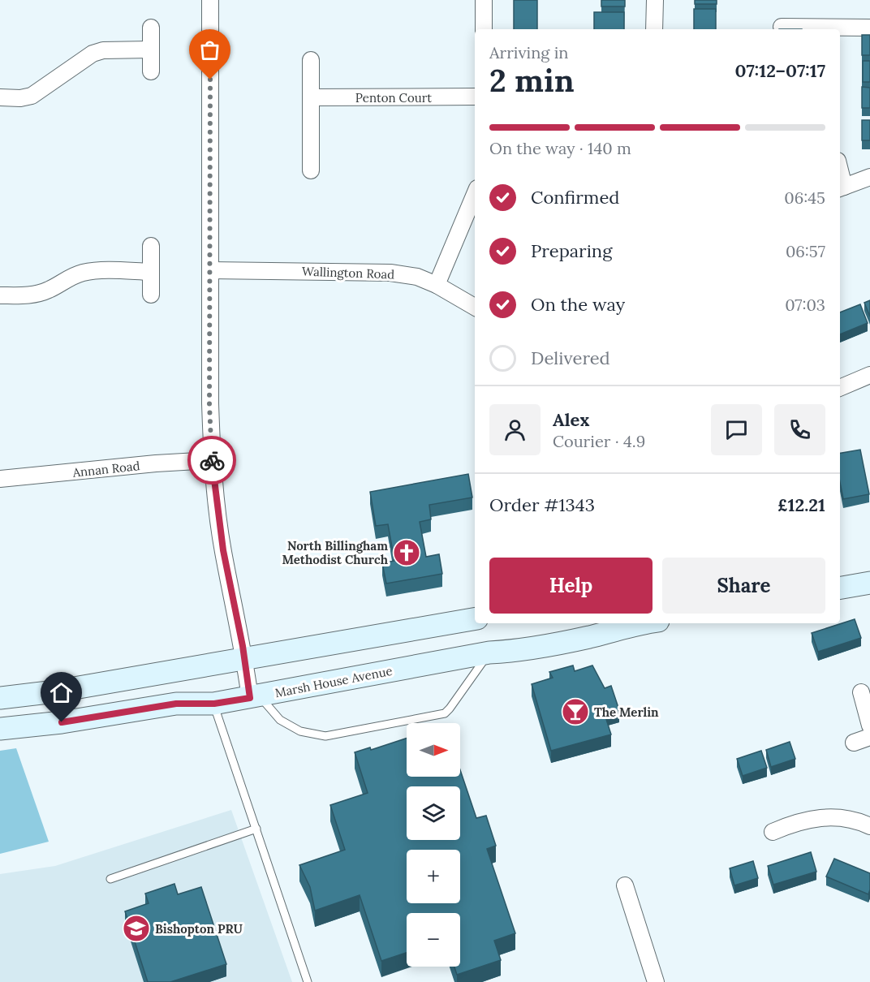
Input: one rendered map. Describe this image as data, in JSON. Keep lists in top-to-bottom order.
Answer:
{
  "streets": {
    "street": [
      "Penton Court",
      "Wallington Road",
      "Annan Road",
      "Marsh House Avenue"
    ]
  },
  "places": {
    "church": ["North Billingham Methodist Church"],
    "bar": ["The Merlin"],
    "school or university": ["Bishopton PRU"]
  },
  "north": "right",
  "page": {
    "heading": ["2 min", "Arriving in", "07:12–07:17"],
    "panel": [
      "Alex",
      "Courier · 4.9",
      "Order #1343",
      "£12.21"
    ],
    "bar": "On the way · 140 m",
    "list": [
      ["Confirmed", "06:45"],
      ["Preparing", "06:57"],
      ["On the way", "07:03"],
      "Delivered"
    ],
    "buttons": ["Help", "Share"],
    "map_buttons": ["+", "−"]
  }
}
